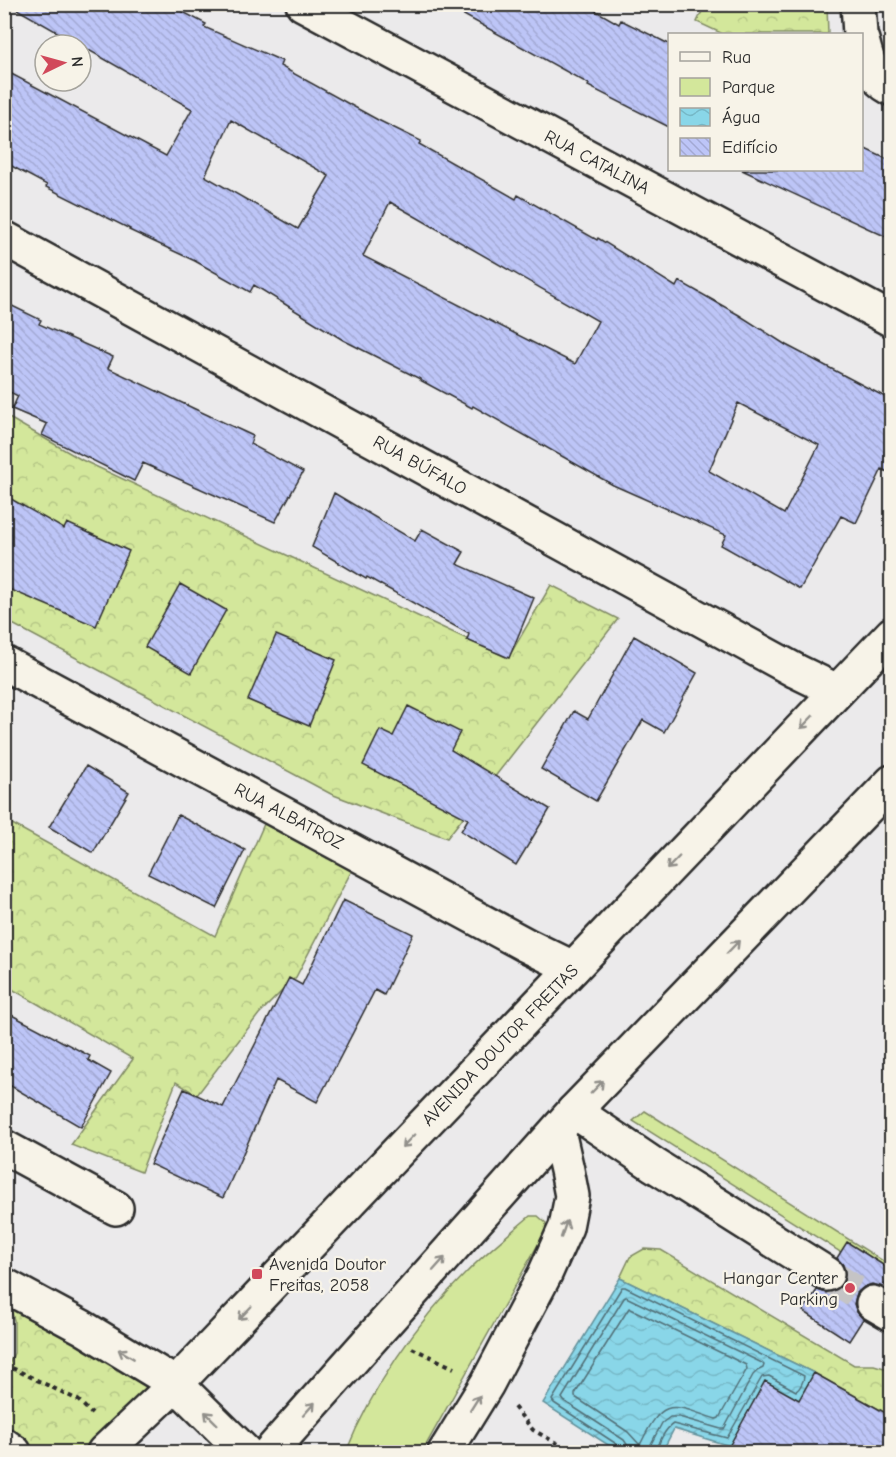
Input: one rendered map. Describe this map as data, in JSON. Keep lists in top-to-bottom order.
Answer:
{
  "streets": {
    "street": [
      "RUA CATALINA",
      "RUA BÚFALO",
      "RUA ALBATROZ",
      "AVENIDA DOUTOR FREITAS"
    ]
  },
  "crossings": [
    ["RUA BÚFALO", "AVENIDA DOUTOR FREITAS"],
    ["RUA ALBATROZ", "AVENIDA DOUTOR FREITAS"]
  ],
  "places": {
    "transit": ["Avenida Doutor Freitas, 2058"],
    "other": ["Hangar Center Parking"]
  },
  "legend": [
    "Rua",
    "Parque",
    "Água",
    "Edifício"
  ],
  "north": "right"
}
